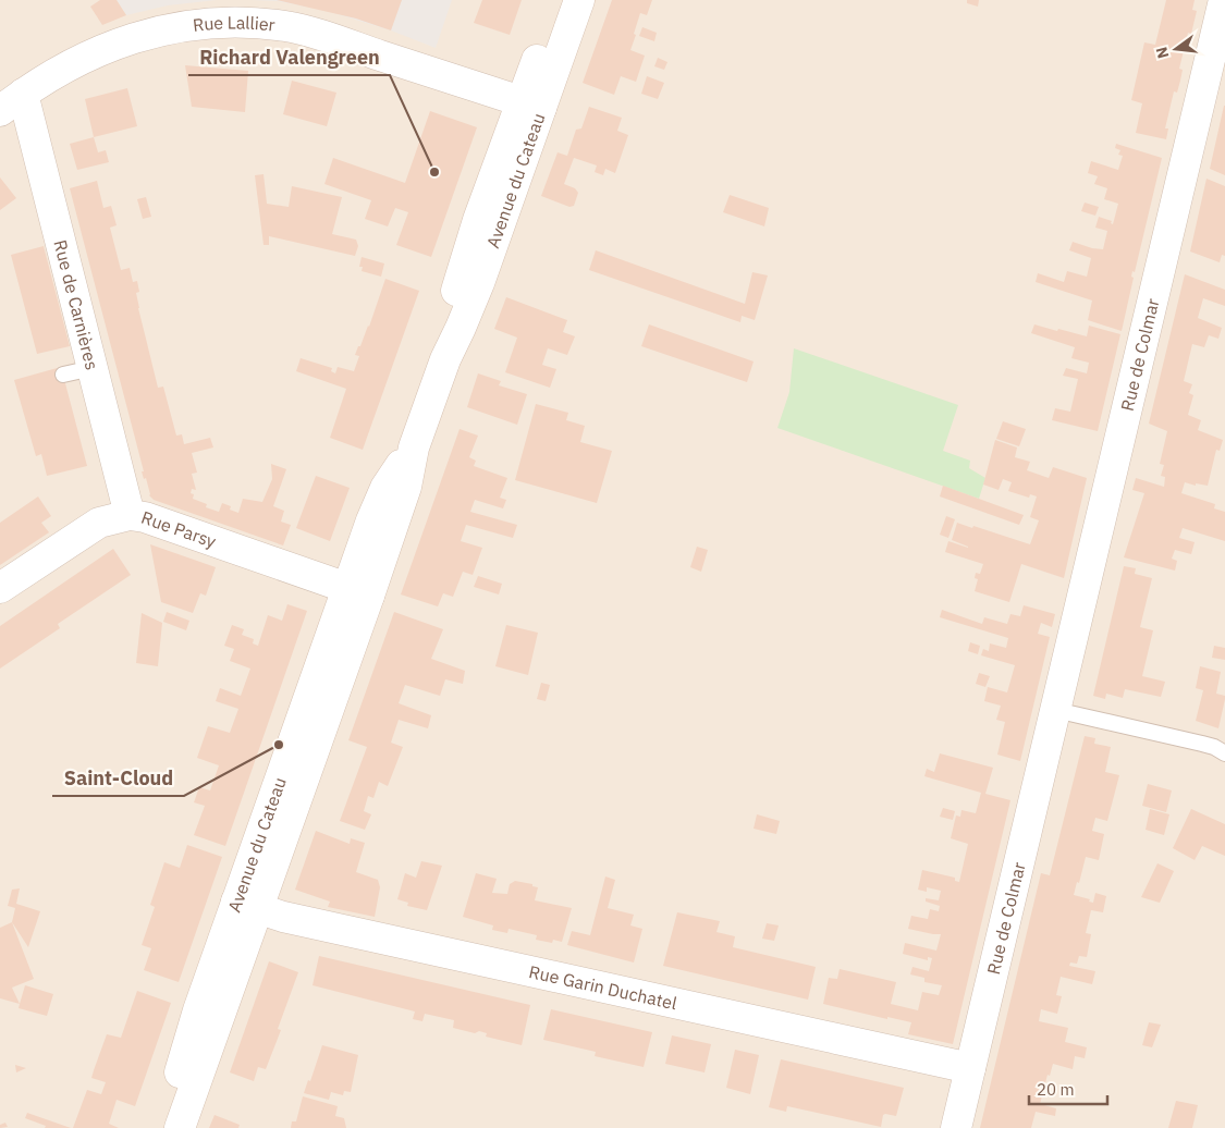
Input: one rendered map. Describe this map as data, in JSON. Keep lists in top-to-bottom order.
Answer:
{
  "streets": {
    "street": [
      "Rue Lallier",
      "Avenue du Cateau",
      "Rue de Carnières",
      "Rue de Colmar",
      "Rue Parsy",
      "Rue Garin Duchatel"
    ]
  },
  "crossings": [
    ["Rue Lallier", "Avenue du Cateau"],
    ["Rue Lallier", "Rue de Carnières"],
    ["Avenue du Cateau", "Rue Parsy"],
    ["Avenue du Cateau", "Rue Garin Duchatel"],
    ["Rue de Carnières", "Rue Parsy"],
    ["Rue de Colmar", "Rue Garin Duchatel"]
  ],
  "places": ["Richard Valengreen", "Saint-Cloud"],
  "scale_bar": "20 m",
  "north": "left"
}
